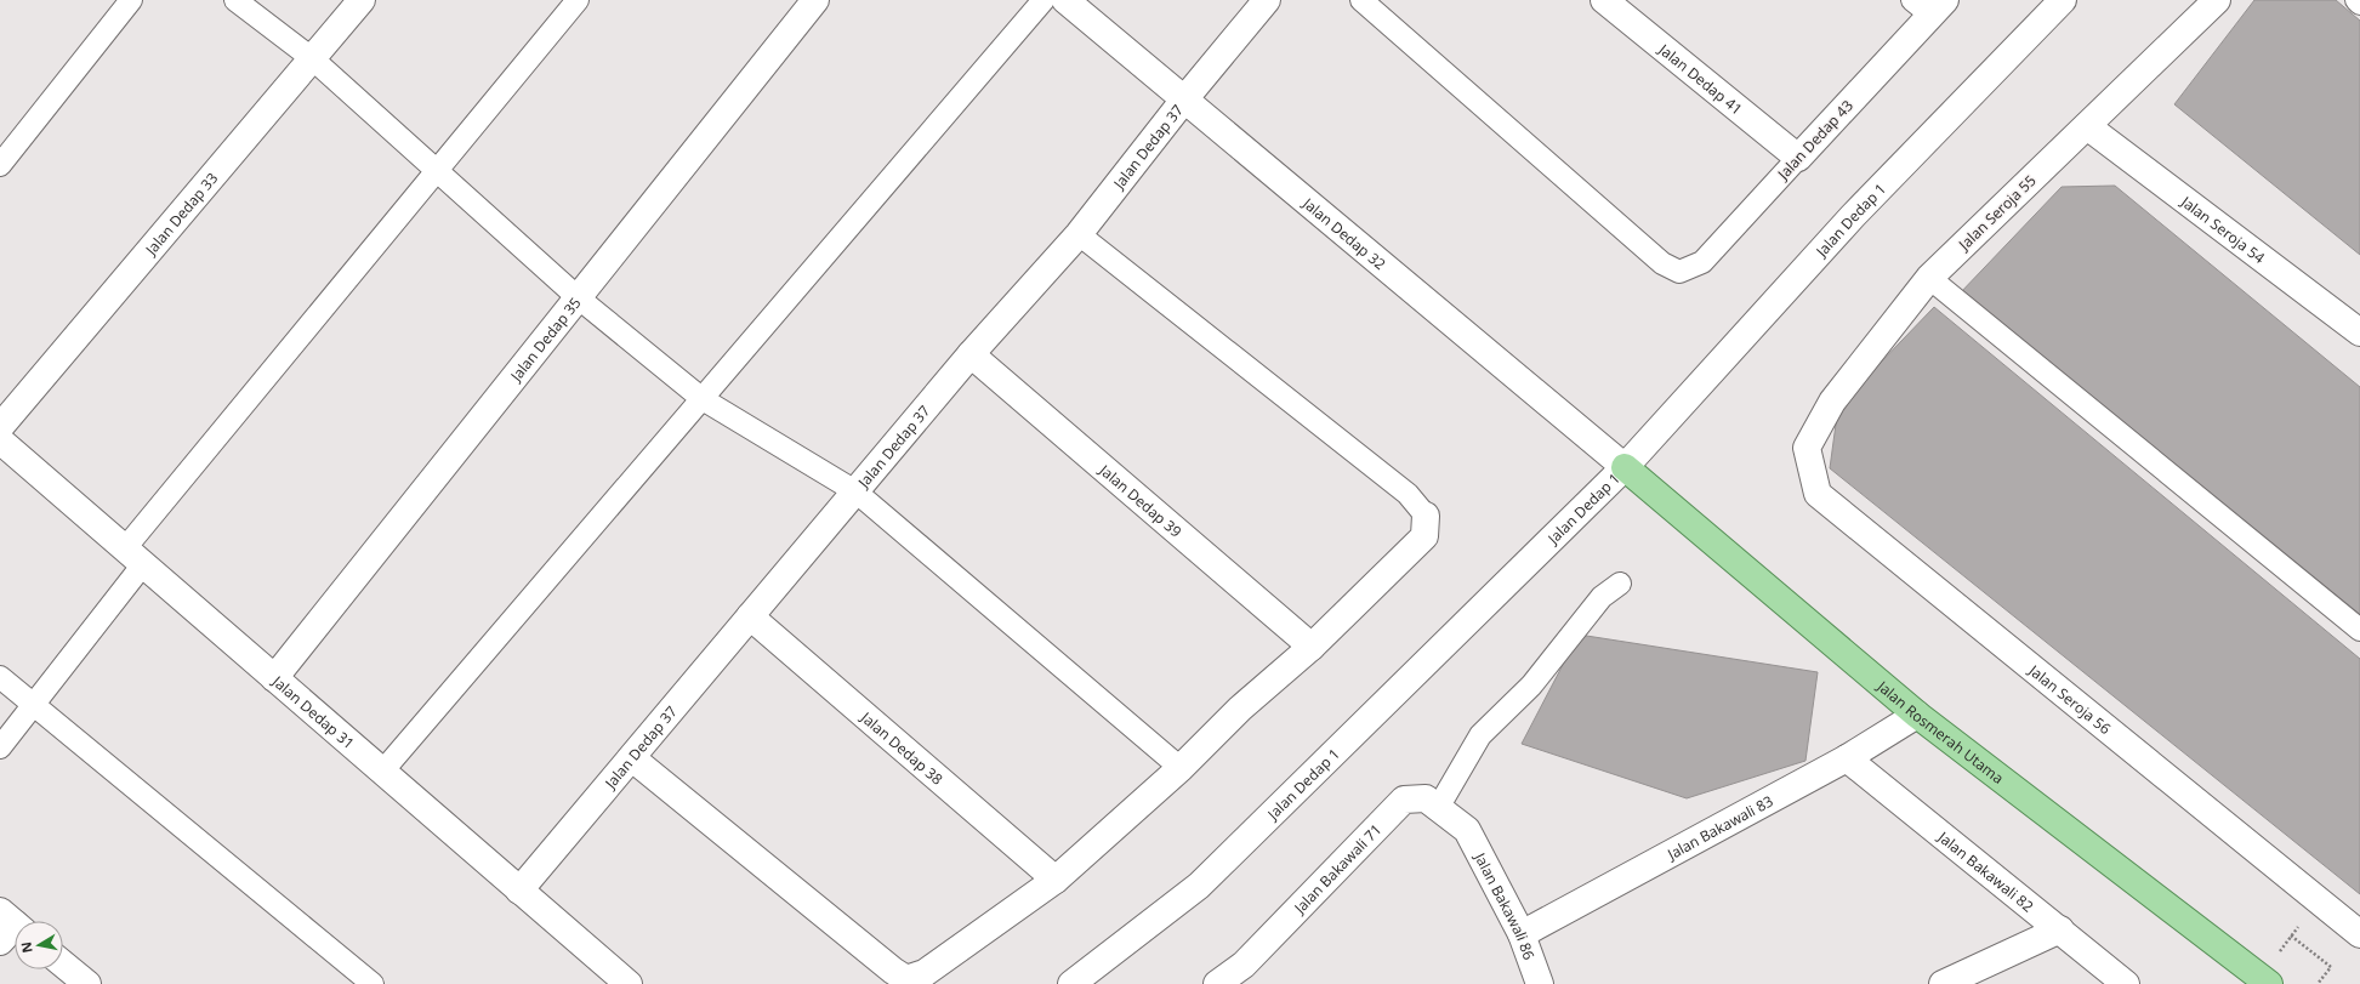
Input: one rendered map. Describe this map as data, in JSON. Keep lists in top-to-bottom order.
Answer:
{
  "streets": {
    "main road": ["Jalan Rosmerah Utama"],
    "street": [
      "Jalan Dedap 41",
      "Jalan Dedap 43",
      "Jalan Dedap 37",
      "Jalan Seroja 55",
      "Jalan Dedap 33",
      "Jalan Dedap 1",
      "Jalan Seroja 54",
      "Jalan Dedap 32",
      "Jalan Dedap 35",
      "Jalan Dedap 39",
      "Jalan Seroja 56",
      "Jalan Dedap 31",
      "Jalan Dedap 38",
      "Jalan Bakawali 83",
      "Jalan Bakawali 71",
      "Jalan Bakawali 82",
      "Jalan Bakawali 86"
    ]
  },
  "crossings": [
    ["Jalan Dedap 41", "Jalan Dedap 43"],
    ["Jalan Dedap 37", "Jalan Dedap 32"],
    ["Jalan Dedap 37", "Jalan Dedap 39"],
    ["Jalan Dedap 37", "Jalan Dedap 31"],
    ["Jalan Dedap 37", "Jalan Dedap 38"],
    ["Jalan Seroja 55", "Jalan Seroja 54"],
    ["Jalan Seroja 55", "Jalan Seroja 56"],
    ["Jalan Dedap 1", "Jalan Dedap 32"],
    ["Jalan Dedap 1", "Jalan Rosmerah Utama"],
    ["Jalan Dedap 32", "Jalan Rosmerah Utama"],
    ["Jalan Dedap 35", "Jalan Dedap 31"],
    ["Jalan Rosmerah Utama", "Jalan Bakawali 83"],
    ["Jalan Bakawali 83", "Jalan Bakawali 82"],
    ["Jalan Bakawali 83", "Jalan Bakawali 86"],
    ["Jalan Bakawali 71", "Jalan Bakawali 86"]
  ],
  "north": "left"
}
